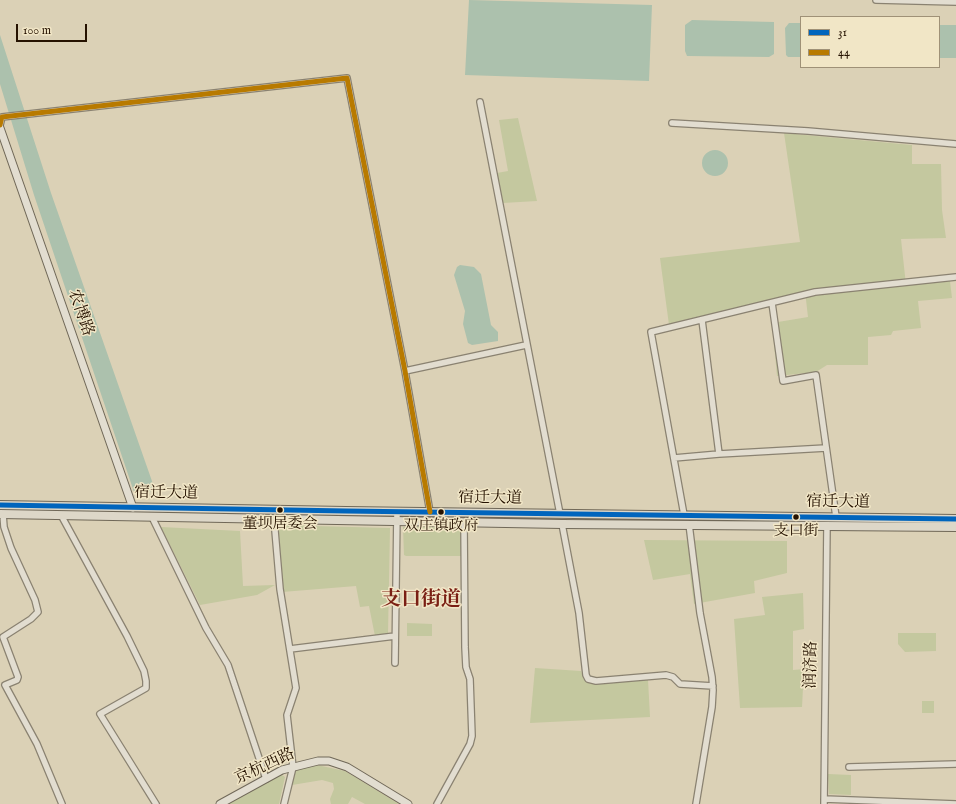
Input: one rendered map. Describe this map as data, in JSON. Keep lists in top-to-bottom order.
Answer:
{
  "streets": {
    "main road": ["宿迁大道"],
    "street": ["农博路", "润济路", "京杭西路"]
  },
  "crossings": [
    ["农博路", "宿迁大道"],
    ["宿迁大道", "润济路"]
  ],
  "districts": ["支口街道"],
  "places": ["董坝居委会", "双庄镇政府", "支口街"],
  "lines": ["transit line 44", "transit line 31"],
  "legend": ["31", "44"],
  "scale_bar": "100 m"
}
